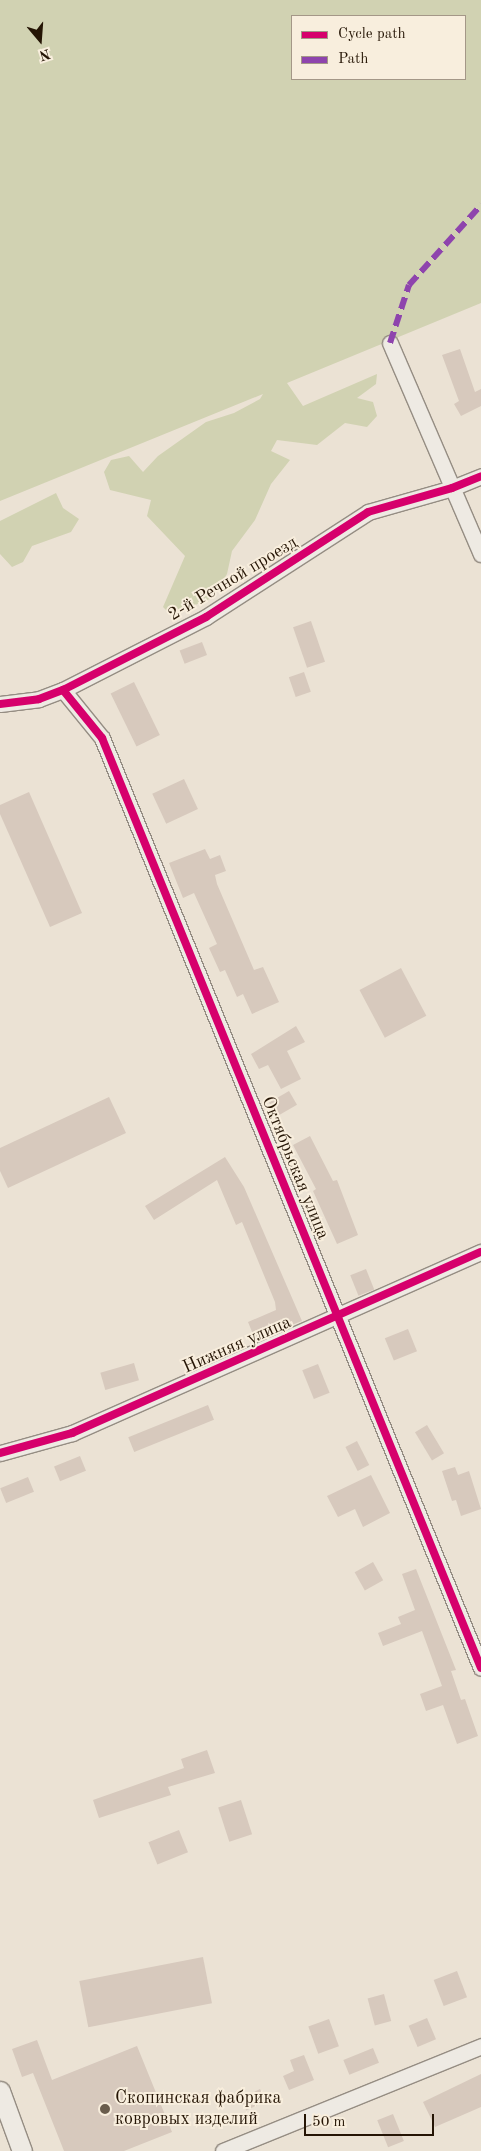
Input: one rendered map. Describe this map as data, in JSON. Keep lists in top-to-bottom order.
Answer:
{
  "streets": {
    "street": ["2-й Речной проезд", "Октябрьская улица", "Нижняя улица"]
  },
  "crossings": [
    ["2-й Речной проезд", "Октябрьская улица"],
    ["Октябрьская улица", "Нижняя улица"]
  ],
  "places": ["Скопинская фабрика ковровых изделий"],
  "legend": ["Cycle path", "Path"],
  "scale_bar": "50 m",
  "north": "bottom"
}
